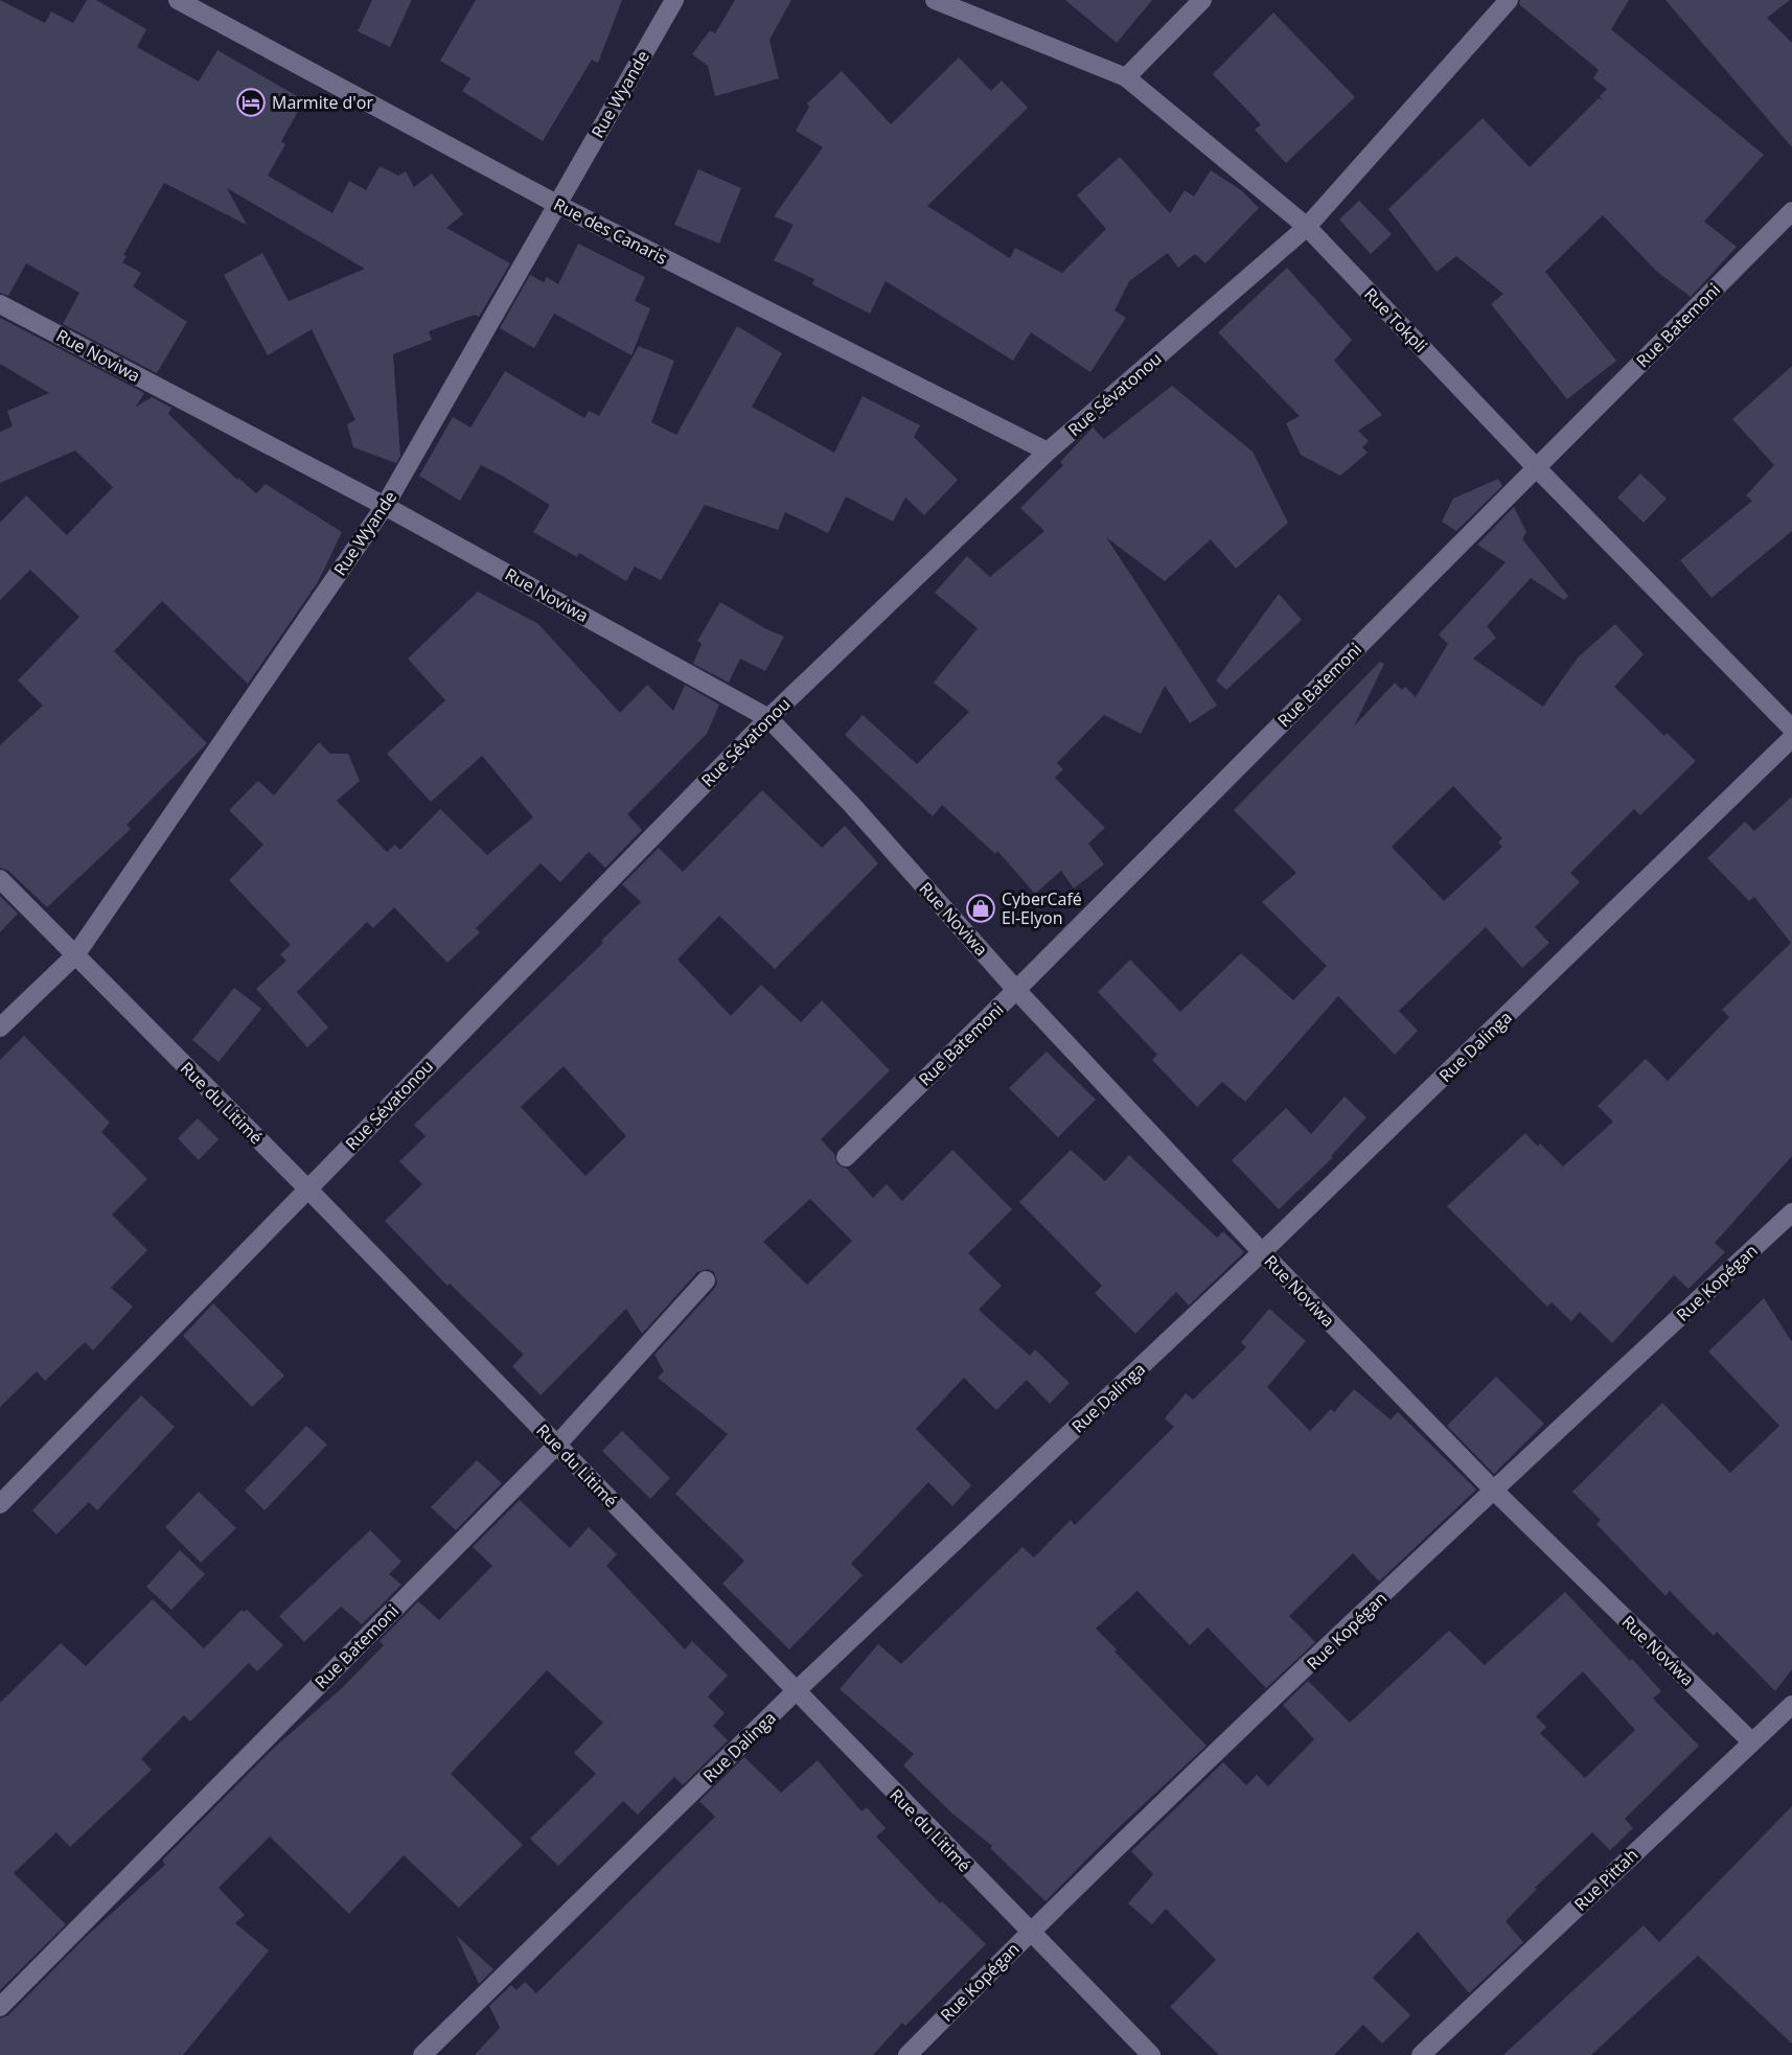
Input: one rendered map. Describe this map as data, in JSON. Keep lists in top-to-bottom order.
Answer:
{
  "streets": {
    "street": [
      "Rue Wyande",
      "Rue des Canaris",
      "Rue Tokpli",
      "Rue Batemoni",
      "Rue Noviwa",
      "Rue Sévatonou",
      "Rue Dalinga",
      "Rue du Litimé",
      "Rue Kopégan",
      "Rue Pittah"
    ]
  },
  "crossings": [
    ["Rue Wyande", "Rue des Canaris"],
    ["Rue Wyande", "Rue Noviwa"],
    ["Rue Wyande", "Rue du Litimé"],
    ["Rue des Canaris", "Rue Sévatonou"],
    ["Rue Tokpli", "Rue Batemoni"],
    ["Rue Tokpli", "Rue Sévatonou"],
    ["Rue Batemoni", "Rue Noviwa"],
    ["Rue Batemoni", "Rue du Litimé"],
    ["Rue Noviwa", "Rue Sévatonou"],
    ["Rue Noviwa", "Rue Dalinga"],
    ["Rue Noviwa", "Rue Kopégan"],
    ["Rue Noviwa", "Rue Pittah"],
    ["Rue Sévatonou", "Rue du Litimé"],
    ["Rue Dalinga", "Rue du Litimé"],
    ["Rue du Litimé", "Rue Kopégan"]
  ],
  "places": {
    "hotel": ["Marmite d'or"],
    "shop": ["CyberCafé El-Elyon"]
  }
}
